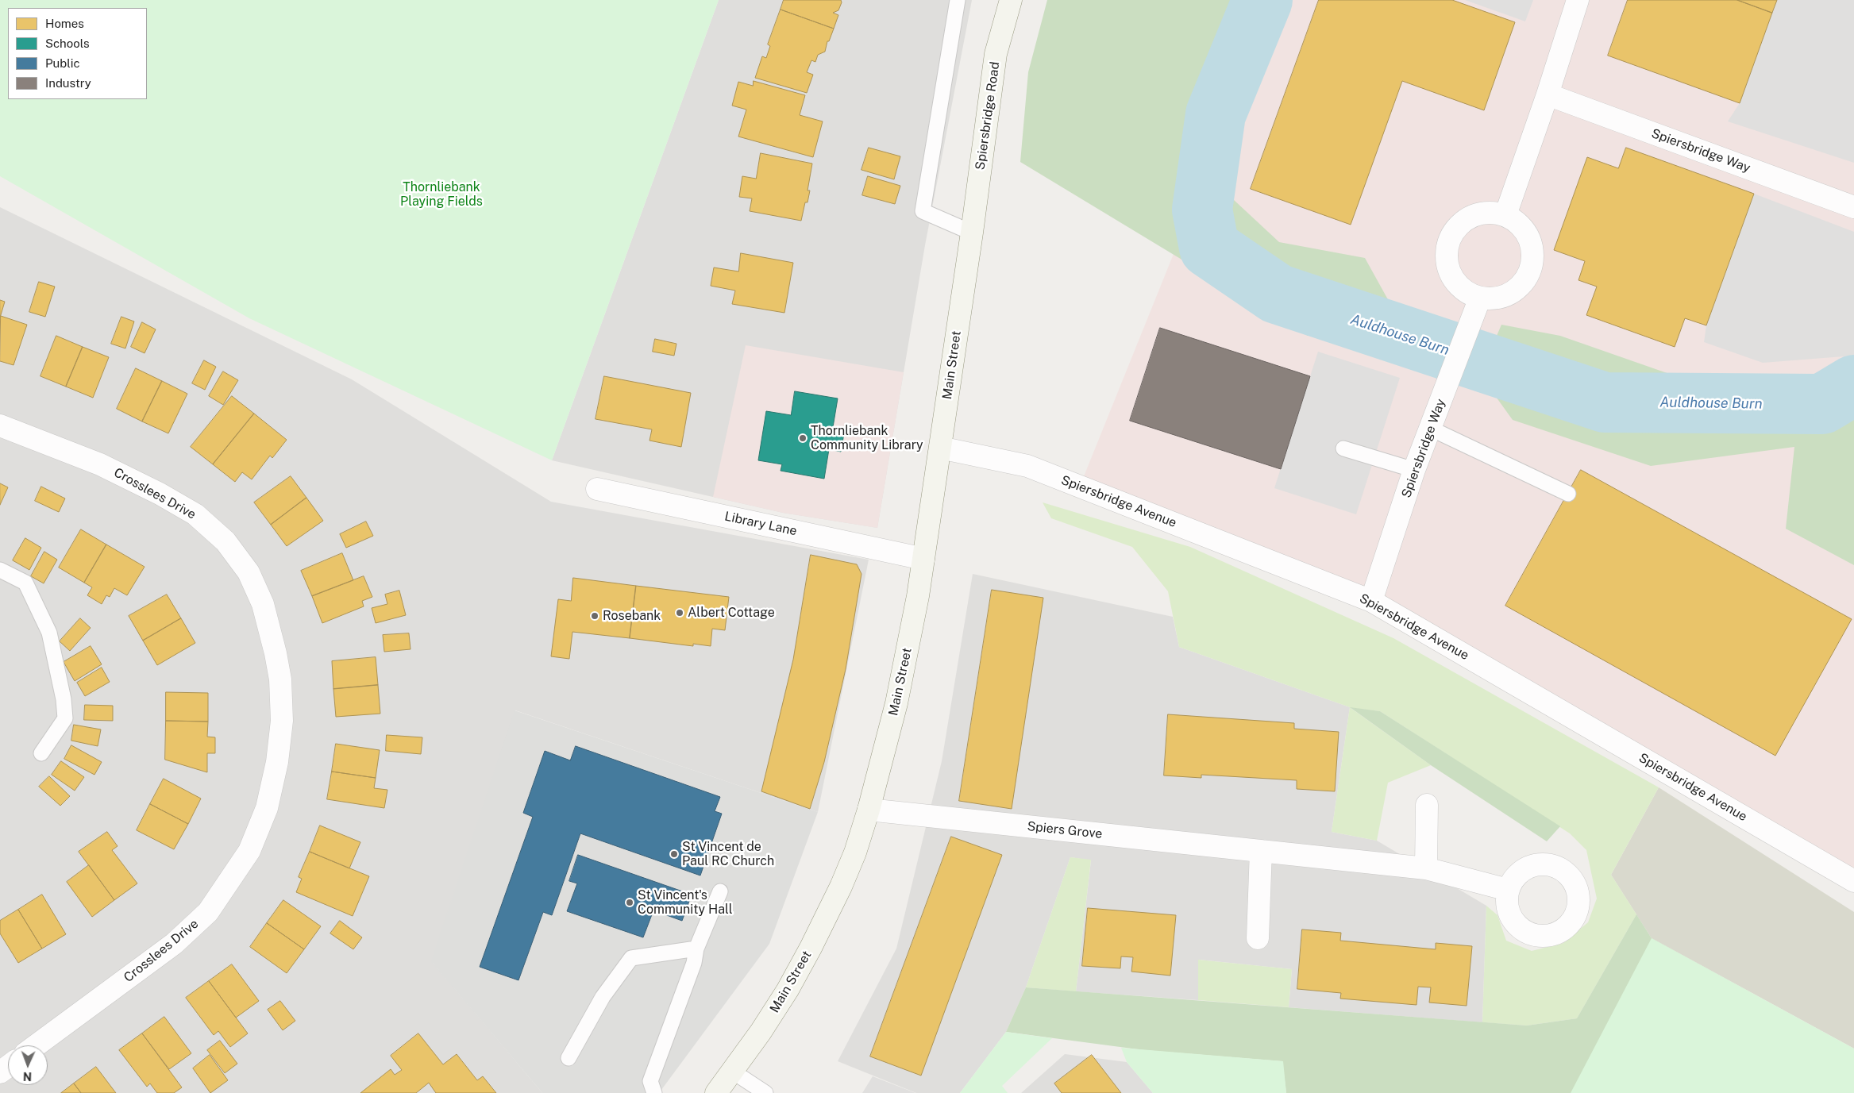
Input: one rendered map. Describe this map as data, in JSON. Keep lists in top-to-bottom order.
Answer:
{
  "streets": {
    "main road": ["Spiersbridge Road", "Main Street"],
    "street": [
      "Spiersbridge Way",
      "Crosslees Drive",
      "Spiersbridge Avenue",
      "Library Lane",
      "Spiers Grove"
    ]
  },
  "crossings": [
    ["Spiersbridge Road", "Main Street"],
    ["Spiersbridge Way", "Spiersbridge Avenue"],
    ["Main Street", "Spiersbridge Avenue"],
    ["Main Street", "Library Lane"],
    ["Main Street", "Spiers Grove"]
  ],
  "water": ["Auldhouse Burn"],
  "parks": ["Thornliebank Playing Fields"],
  "places": [
    "Thornliebank Community Library",
    "Albert Cottage",
    "Rosebank",
    "St Vincent de Paul RC Church",
    "St Vincent's Community Hall"
  ],
  "legend": [
    "Homes",
    "Schools",
    "Public",
    "Industry"
  ],
  "north": "bottom"
}
